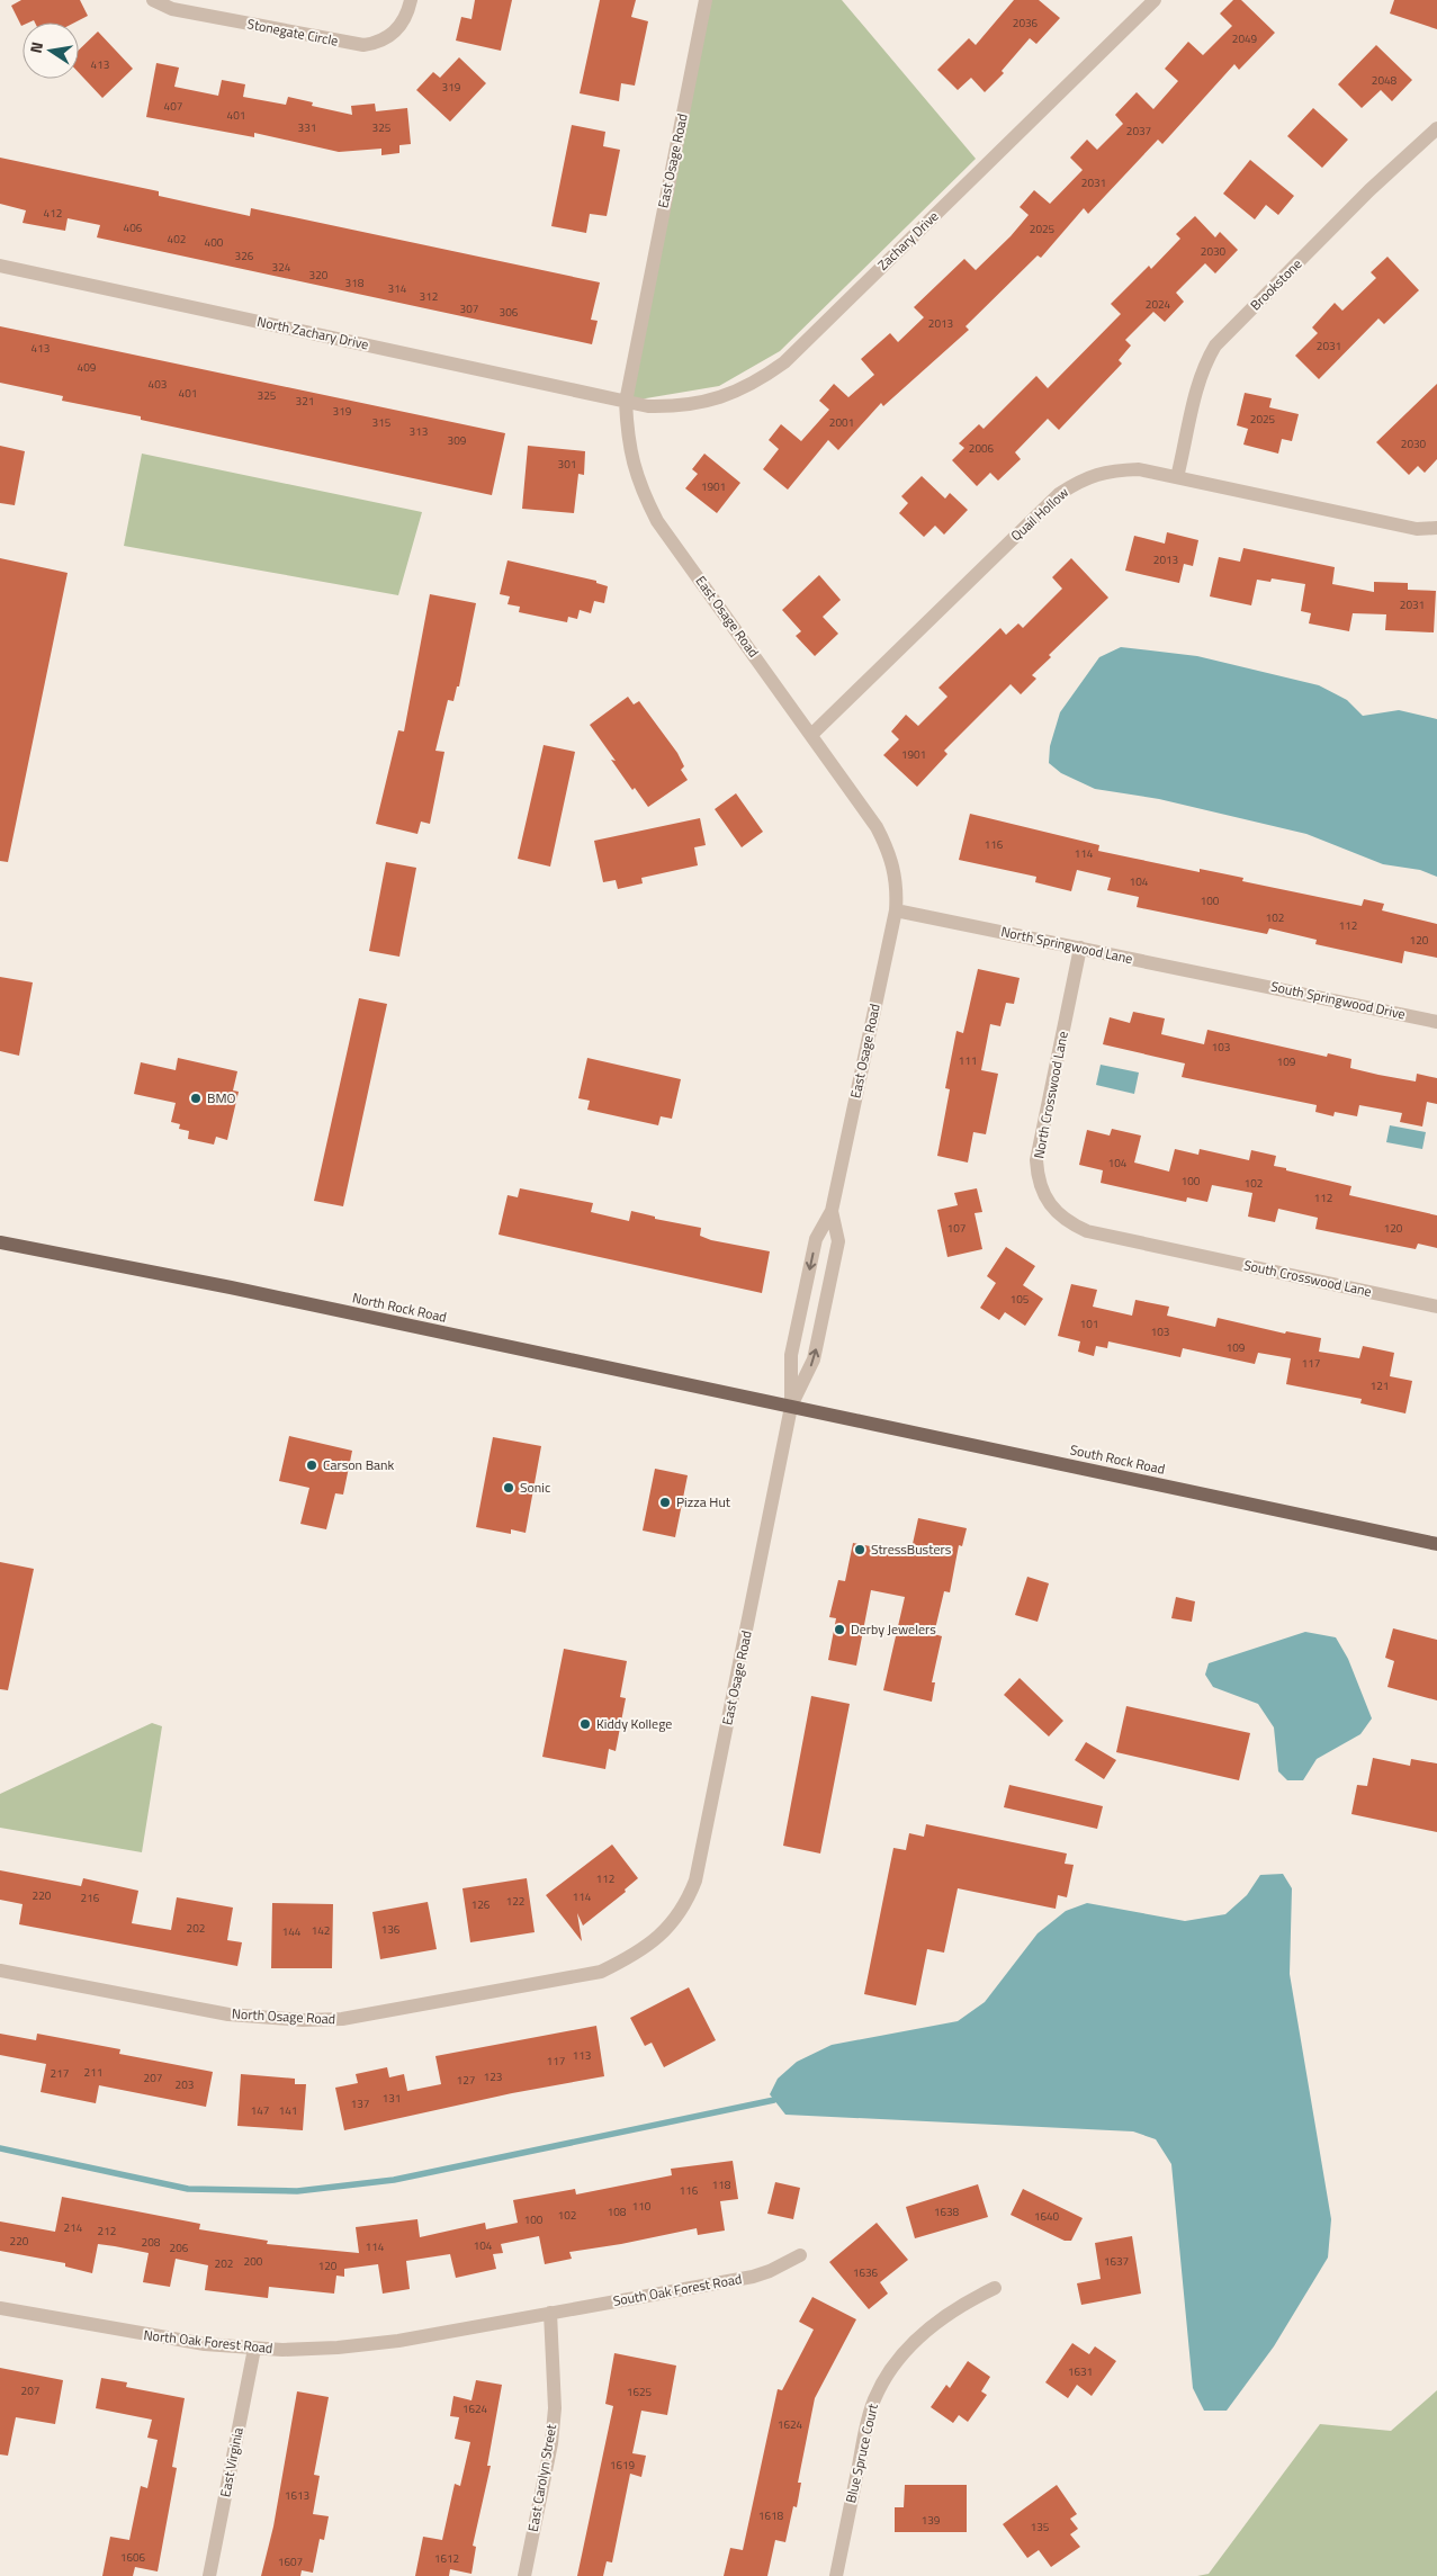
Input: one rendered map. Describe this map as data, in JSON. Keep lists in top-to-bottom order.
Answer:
{
  "streets": {
    "main road": ["North Rock Road", "South Rock Road"],
    "street": [
      "Stonegate Circle",
      "East Osage Road",
      "Zachary Drive",
      "Brookstone",
      "North Zachary Drive",
      "Quail Hollow",
      "North Springwood Lane",
      "South Springwood Drive",
      "North Crosswood Lane",
      "South Crosswood Lane",
      "North Osage Road",
      "South Oak Forest Road",
      "North Oak Forest Road",
      "Blue Spruce Court",
      "East Virginia",
      "East Carolyn Street"
    ]
  },
  "crossings": [
    ["East Osage Road", "Zachary Drive"],
    ["East Osage Road", "North Zachary Drive"],
    ["East Osage Road", "Quail Hollow"],
    ["East Osage Road", "North Springwood Lane"],
    ["East Osage Road", "North Rock Road"],
    ["East Osage Road", "South Rock Road"],
    ["East Osage Road", "North Osage Road"],
    ["Zachary Drive", "North Zachary Drive"],
    ["Brookstone", "Quail Hollow"],
    ["North Springwood Lane", "South Springwood Drive"],
    ["North Springwood Lane", "North Crosswood Lane"],
    ["North Crosswood Lane", "South Crosswood Lane"],
    ["North Rock Road", "South Rock Road"],
    ["South Oak Forest Road", "North Oak Forest Road"],
    ["South Oak Forest Road", "East Carolyn Street"],
    ["North Oak Forest Road", "East Virginia"],
    ["North Oak Forest Road", "East Carolyn Street"]
  ],
  "places": [
    "BMO",
    "Carson Bank",
    "Sonic",
    "Pizza Hut",
    "StressBusters",
    "Derby Jewelers",
    "Kiddy Kollege"
  ],
  "house_numbers": [
    "2036",
    "2049",
    "413",
    "2048",
    "319",
    "407",
    "401",
    "331",
    "325",
    "2037",
    "2031",
    "412",
    "406",
    "2025",
    "402",
    "400",
    "2030",
    "326",
    "324",
    "320",
    "318",
    "314",
    "312",
    "2024",
    "307",
    "306",
    "2013",
    "2031",
    "413",
    "409",
    "403",
    "401",
    "325",
    "321",
    "319",
    "2025",
    "315",
    "2001",
    "313",
    "309",
    "2030",
    "2006",
    "301",
    "1901",
    "2013",
    "2031",
    "1901",
    "116",
    "114",
    "104",
    "100",
    "102",
    "112",
    "120",
    "103",
    "111",
    "109",
    "104",
    "100",
    "102",
    "112",
    "107",
    "120",
    "105",
    "101",
    "103",
    "109",
    "117",
    "121",
    "112",
    "220",
    "114",
    "216",
    "122",
    "126",
    "202",
    "136",
    "142",
    "144",
    "113",
    "117",
    "211",
    "217",
    "123",
    "207",
    "127",
    "203",
    "131",
    "137",
    "147",
    "141",
    "118",
    "116",
    "110",
    "108",
    "1638",
    "102",
    "1640",
    "100",
    "214",
    "212",
    "220",
    "208",
    "104",
    "114",
    "206",
    "200",
    "1637",
    "202",
    "120",
    "1636",
    "1631",
    "207",
    "1625",
    "1624",
    "1624",
    "1619",
    "1613",
    "1618",
    "139",
    "135",
    "1606",
    "1612",
    "1607"
  ],
  "north": "left"
}
